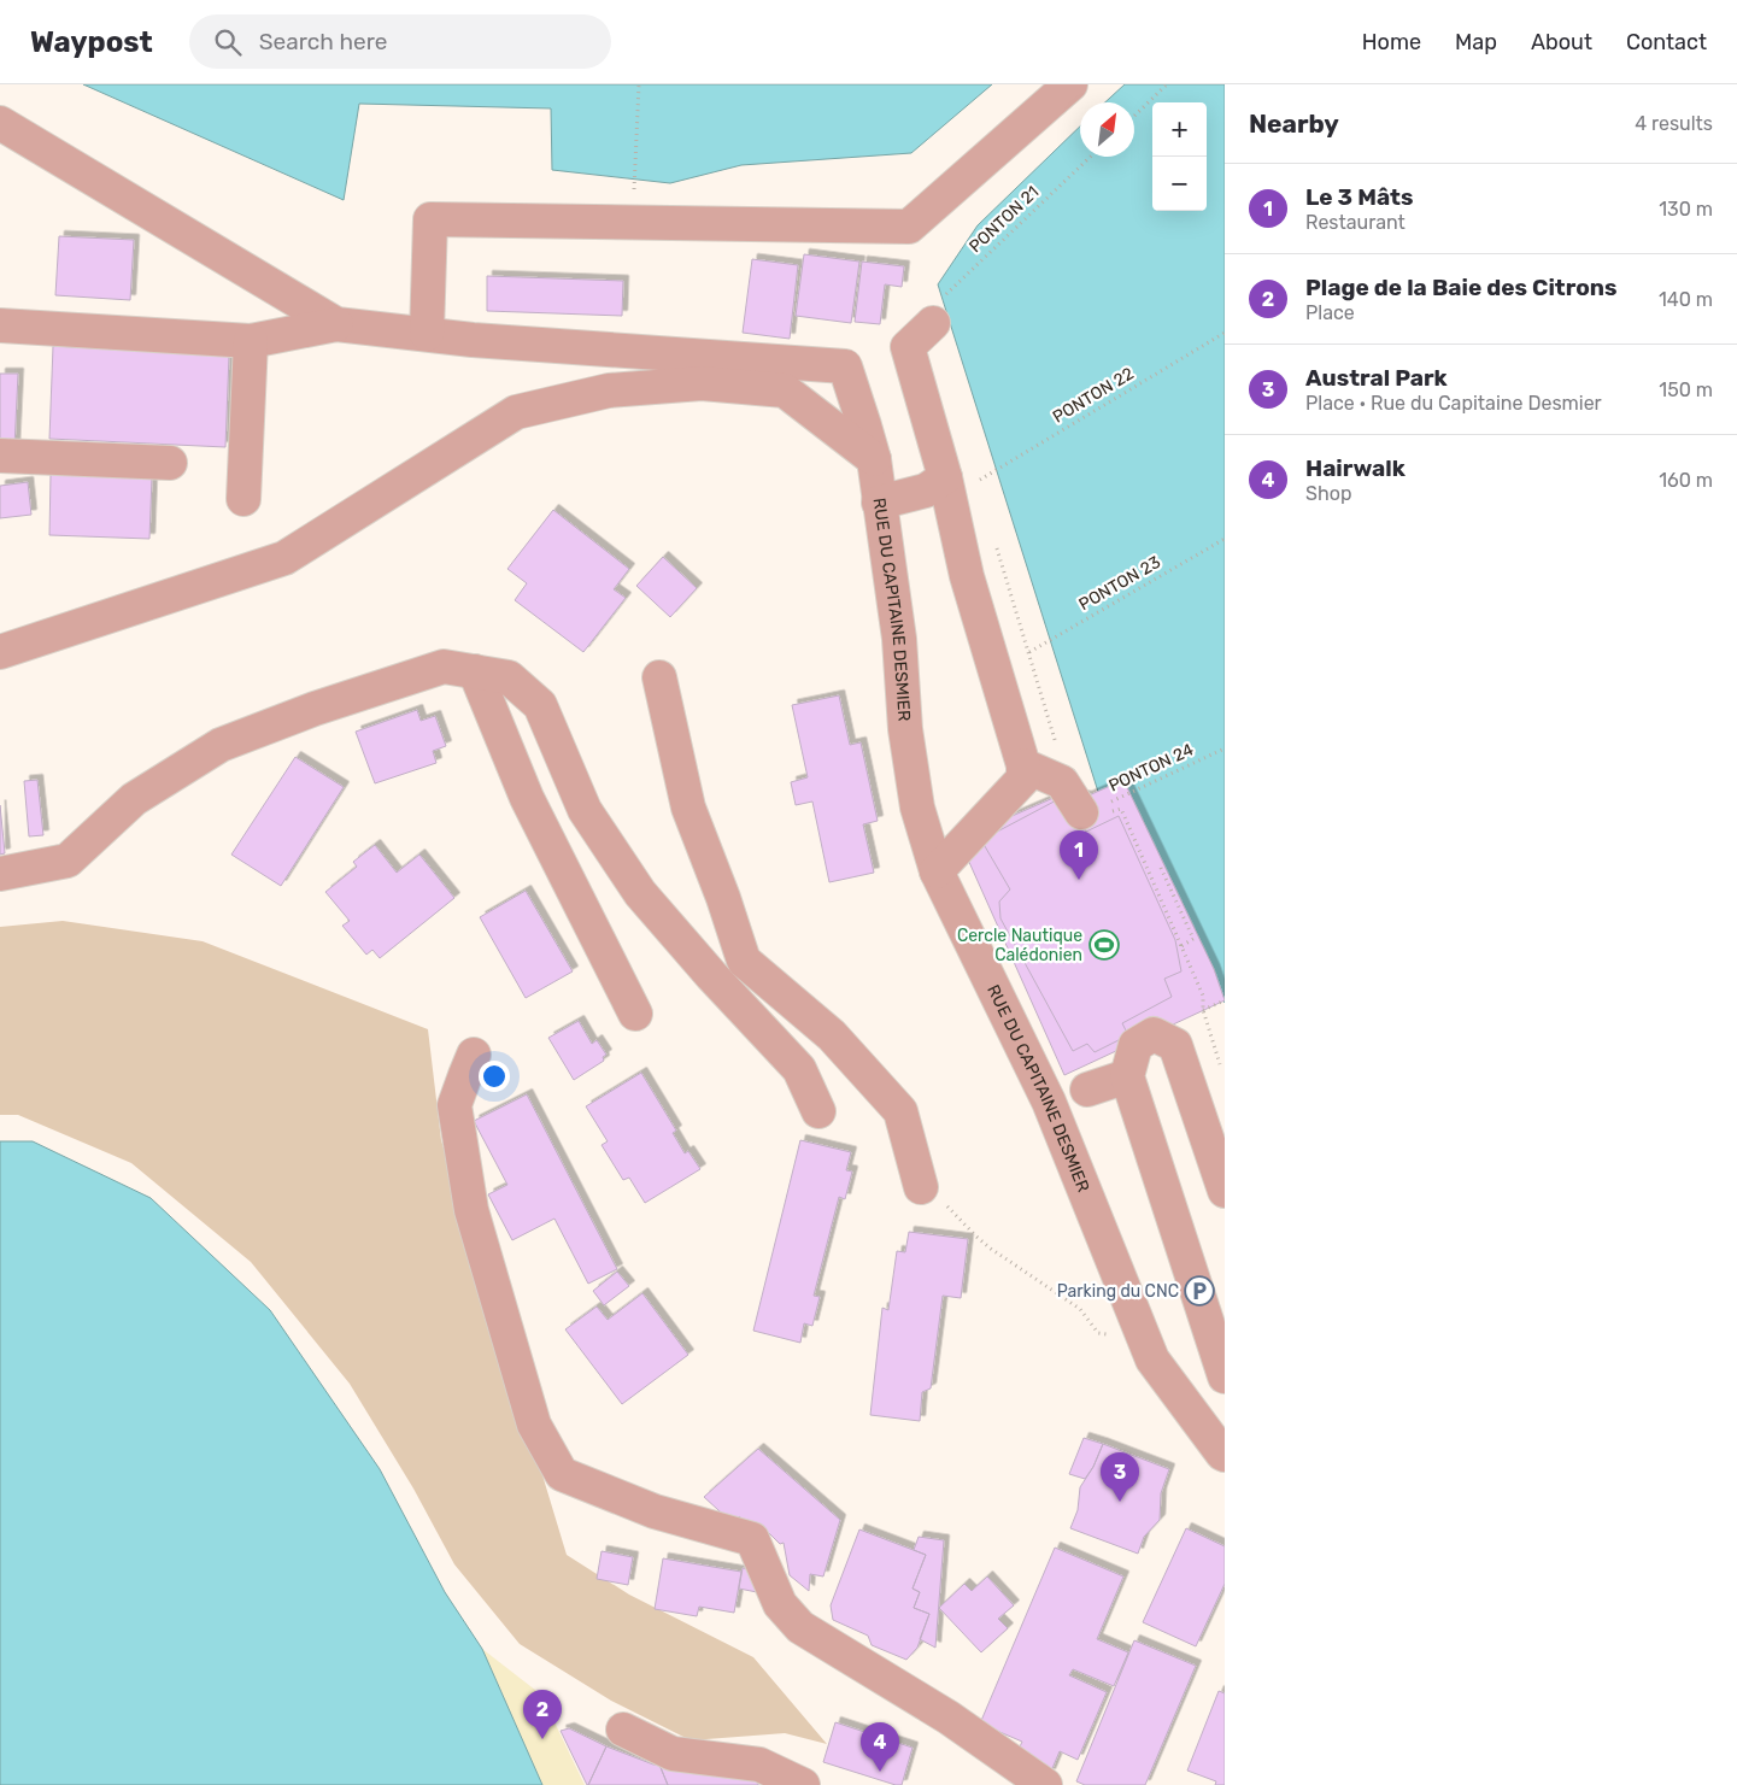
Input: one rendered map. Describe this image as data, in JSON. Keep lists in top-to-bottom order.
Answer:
{
  "streets": {
    "street": ["RUE DU CAPITAINE DESMIER"],
    "path": [
      "PONTON 21",
      "PONTON 22",
      "PONTON 23",
      "PONTON 24"
    ]
  },
  "places": {
    "sports": ["Cercle Nautique Calédonien"],
    "parking": ["Parking du CNC"]
  },
  "north": "top right",
  "page": {
    "header": "Waypost",
    "search": "Search here",
    "nav": [
      "Home",
      "Map",
      "About",
      "Contact"
    ],
    "heading": ["Nearby", "4 results"],
    "map_buttons": ["+", "−"],
    "list": [
      {
        "mark": "1",
        "name": "Le 3 Mâts",
        "note": "Restaurant",
        "value": "130 m"
      },
      {
        "mark": "2",
        "name": "Plage de la Baie des Citrons",
        "note": "Place",
        "value": "140 m"
      },
      {
        "mark": "3",
        "name": "Austral Park",
        "note": "Place · Rue du Capitaine Desmier",
        "value": "150 m"
      },
      {
        "mark": "4",
        "name": "Hairwalk",
        "note": "Shop",
        "value": "160 m"
      }
    ],
    "pins": [
      "1",
      "3",
      "2",
      "4"
    ]
  }
}
